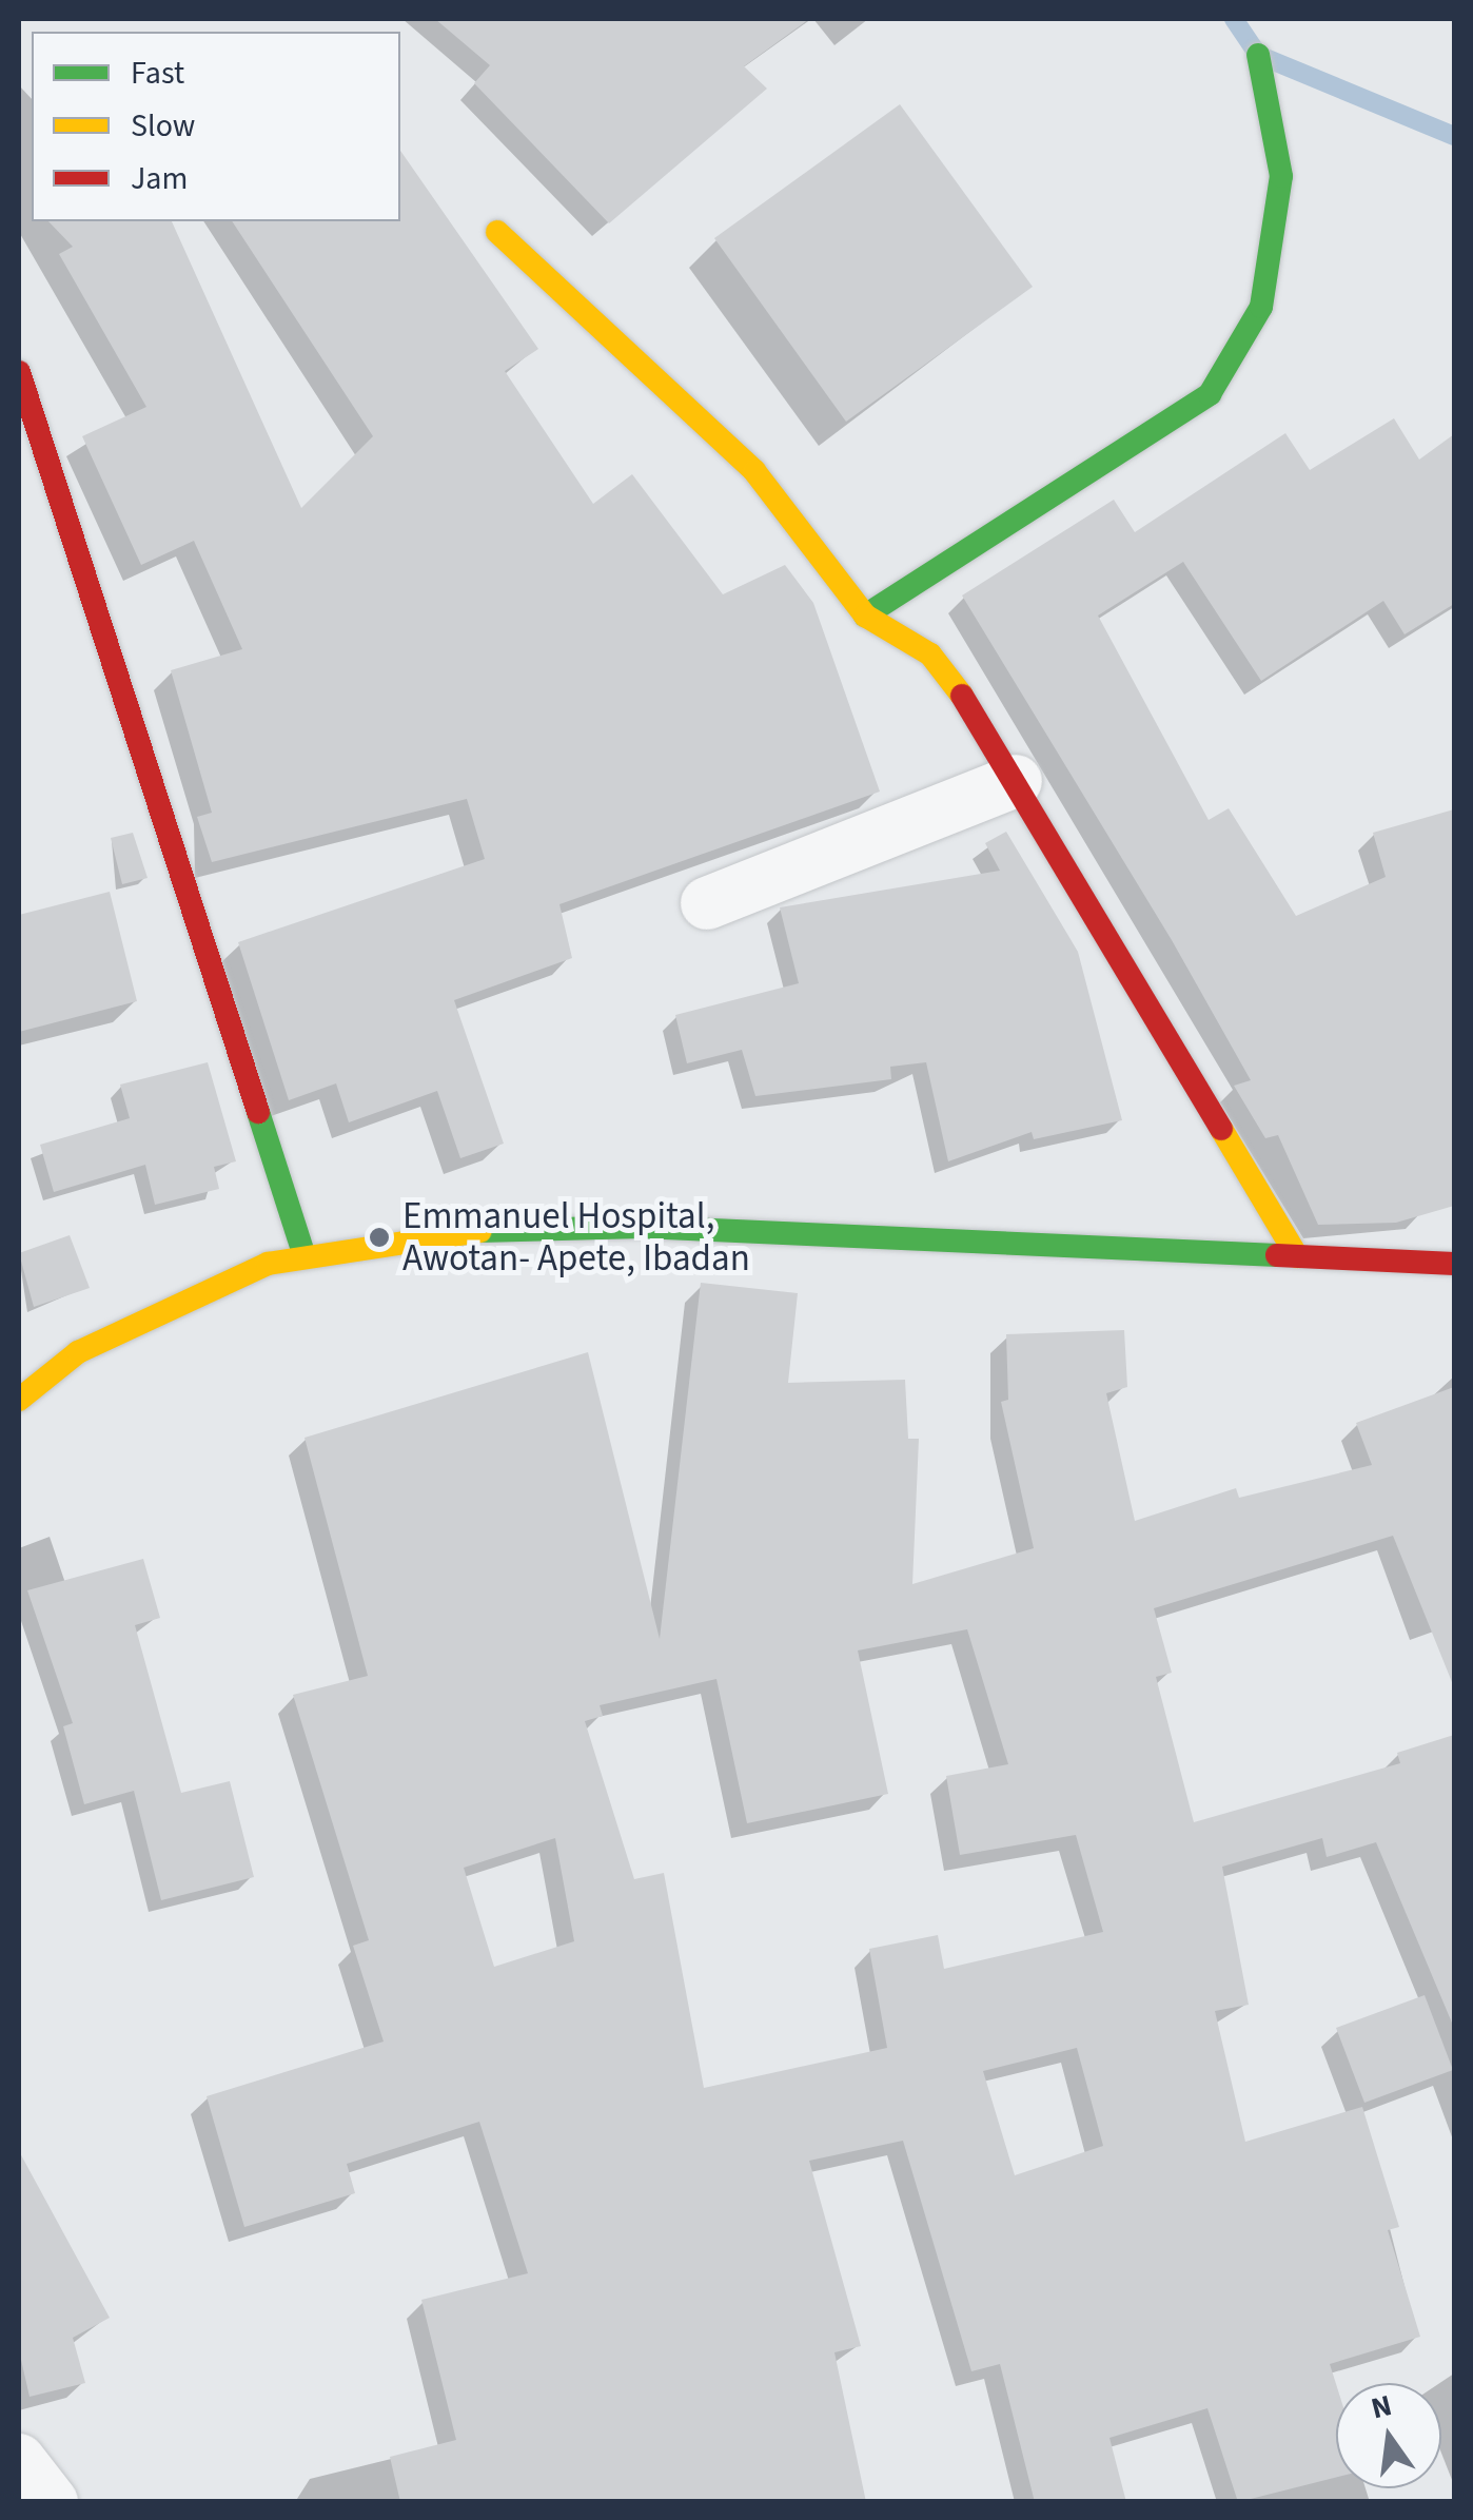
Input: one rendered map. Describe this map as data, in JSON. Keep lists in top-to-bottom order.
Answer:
{
  "places": ["Emmanuel Hospital, Awotan- Apete, Ibadan"],
  "legend": ["Fast", "Slow", "Jam"],
  "north": "top"
}
